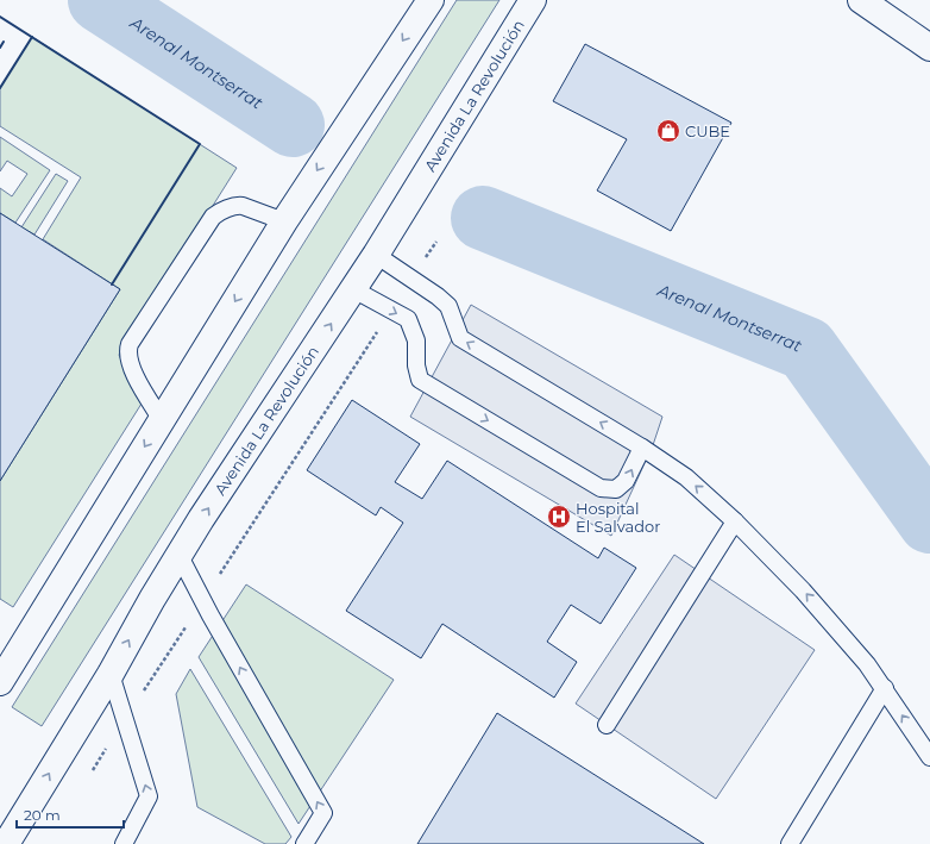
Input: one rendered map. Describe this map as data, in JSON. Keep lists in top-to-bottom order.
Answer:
{
  "streets": {
    "main road": ["Avenida La Revolución"]
  },
  "water": ["Arenal Montserrat"],
  "places": {
    "shop": ["CUBE"],
    "hospital": ["Hospital El Salvador"]
  },
  "scale_bar": "20 m"
}
